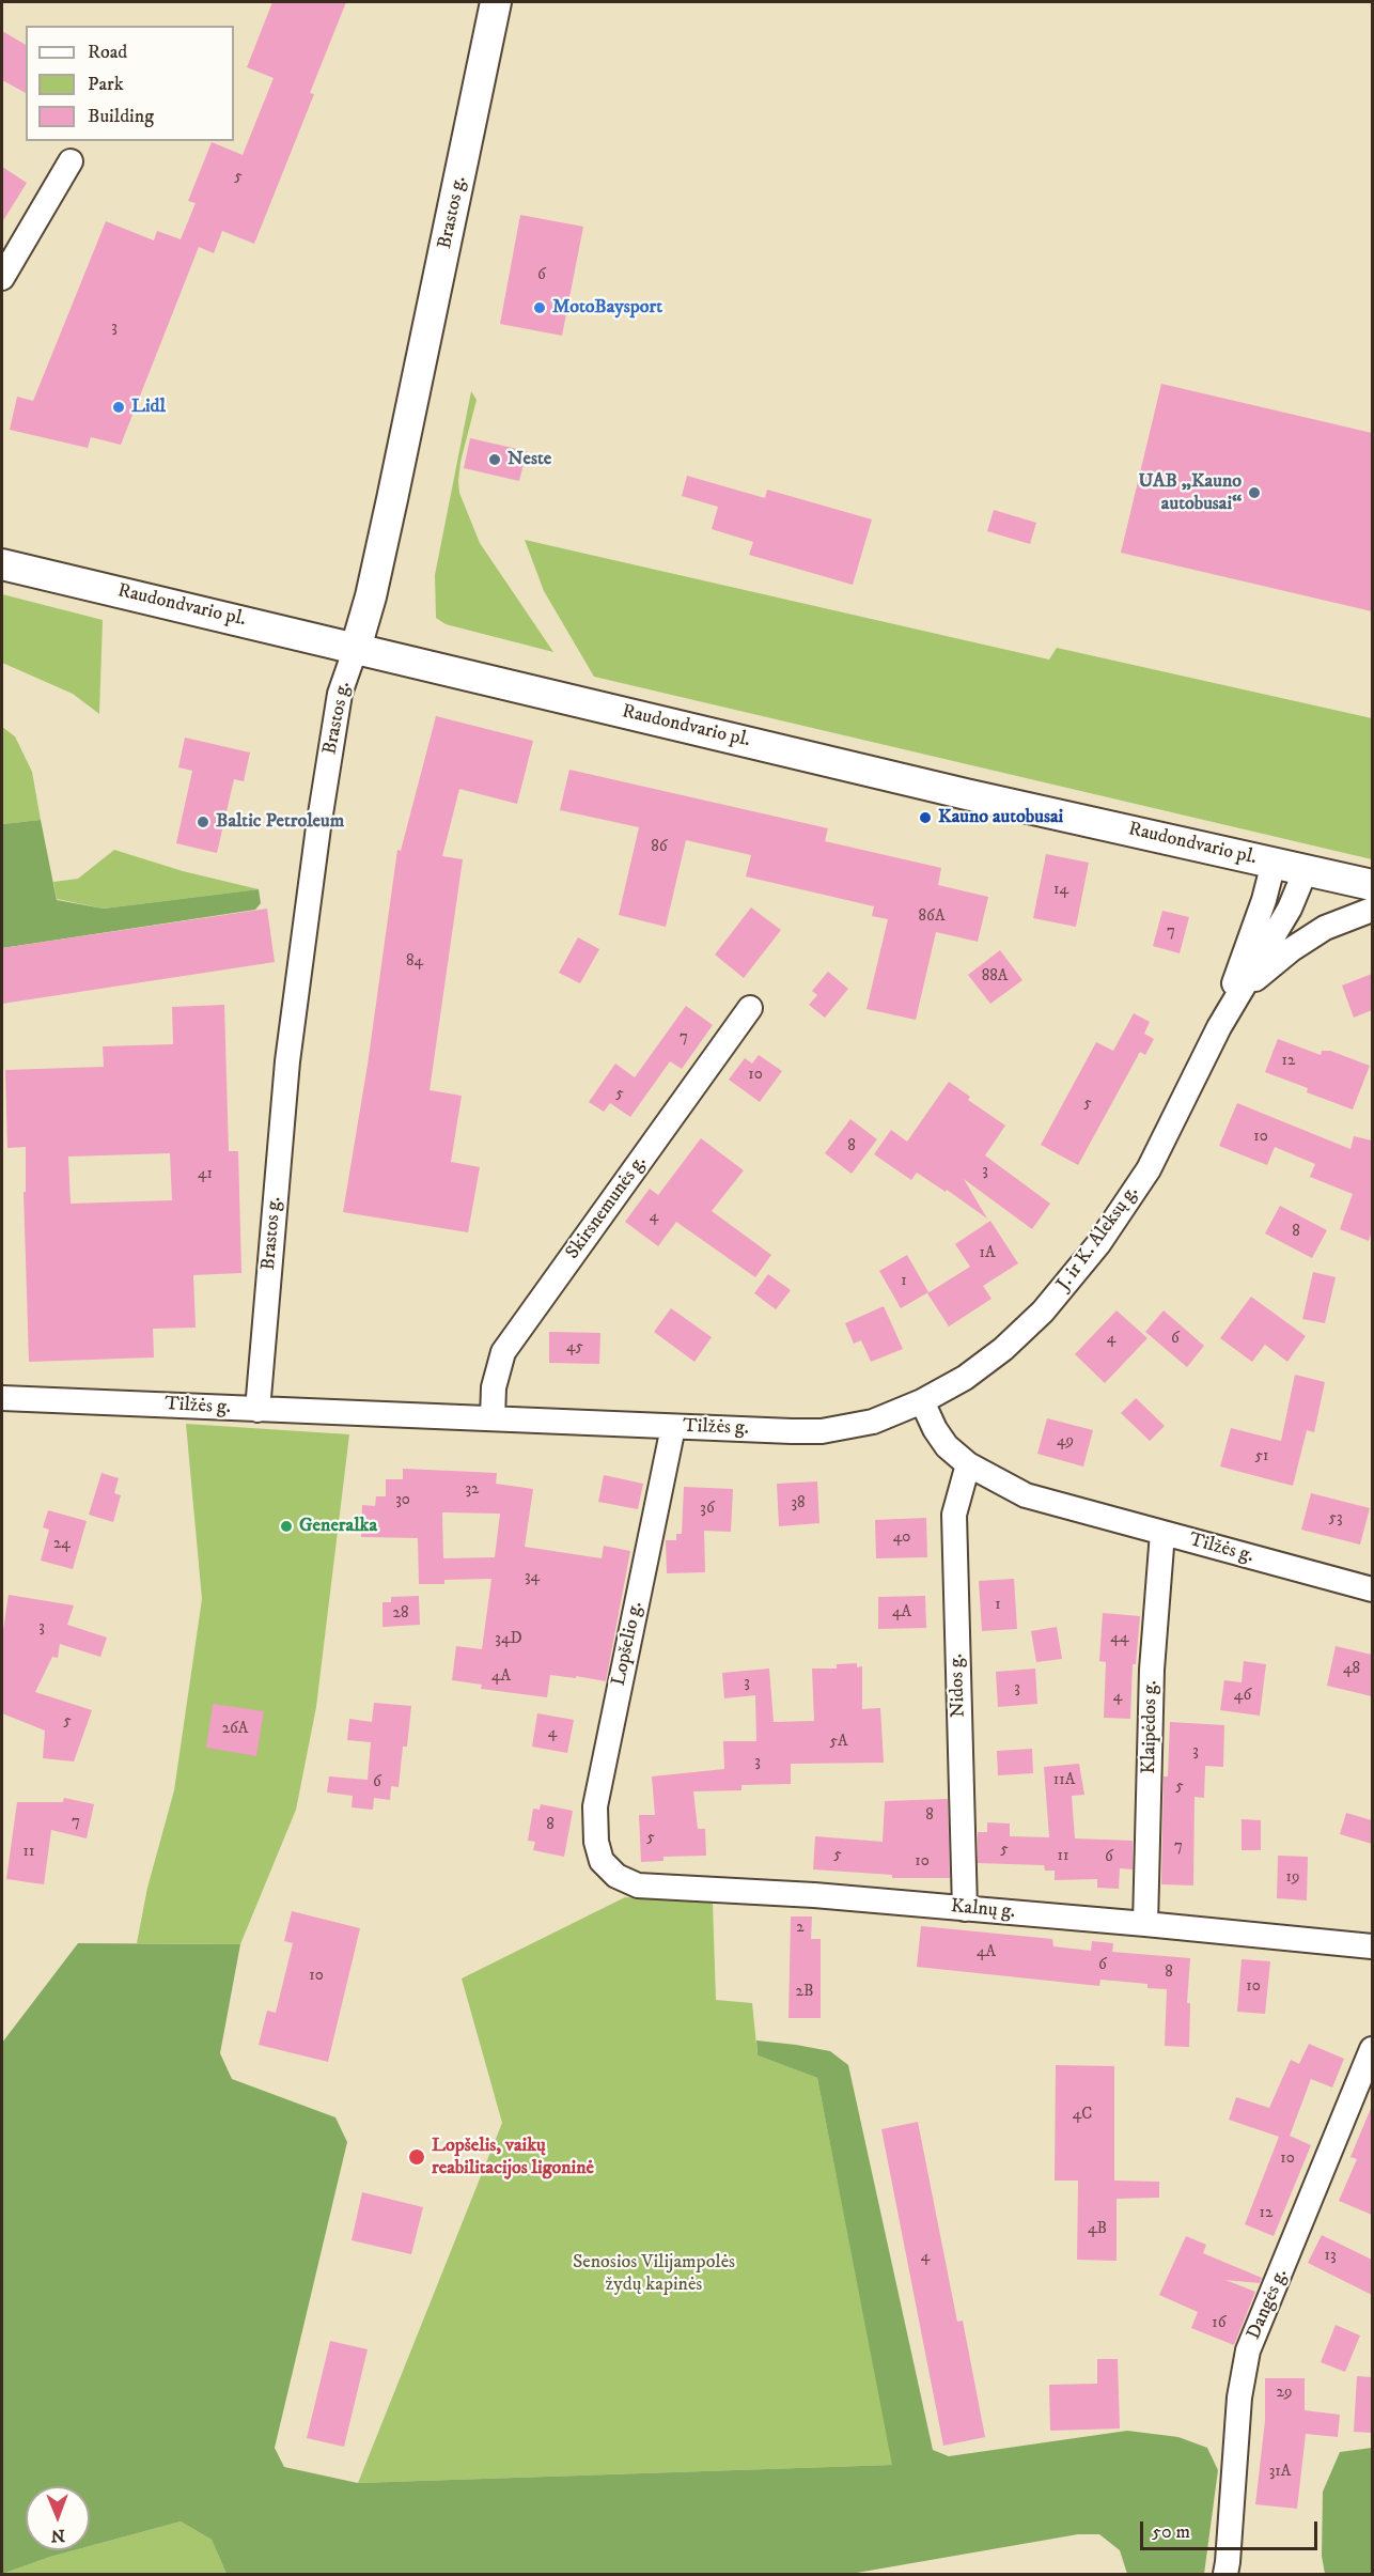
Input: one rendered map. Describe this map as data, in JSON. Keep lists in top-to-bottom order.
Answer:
{
  "streets": {
    "main road": ["Brastos g.", "Raudondvario pl."],
    "street": [
      "Skirsnemunės g.",
      "J. ir K. Aleksų g.",
      "Tilžės g.",
      "Lopšelio g.",
      "Nidos g.",
      "Klaipėdos g.",
      "Kalnų g.",
      "Dangės g."
    ]
  },
  "crossings": [
    ["Brastos g.", "Raudondvario pl."],
    ["Brastos g.", "Tilžės g."],
    ["Raudondvario pl.", "J. ir K. Aleksų g."],
    ["Skirsnemunės g.", "Tilžės g."],
    ["J. ir K. Aleksų g.", "Tilžės g."],
    ["Tilžės g.", "Lopšelio g."],
    ["Tilžės g.", "Nidos g."],
    ["Tilžės g.", "Klaipėdos g."],
    ["Lopšelio g.", "Kalnų g."],
    ["Nidos g.", "Kalnų g."],
    ["Klaipėdos g.", "Kalnų g."]
  ],
  "parks": ["Senosios Vilijampolės žydų kapinės"],
  "places": [
    "MotoBaysport",
    "Lidl",
    "Neste",
    "UAB „Kauno autobusai“",
    "Kauno autobusai",
    "Baltic Petroleum",
    "Generalka",
    "Lopšelis, vaikų reabilitacijos ligoninė"
  ],
  "house_numbers": [
    "5",
    "6",
    "3",
    "86",
    "14",
    "86A",
    "7",
    "84",
    "88A",
    "7",
    "12",
    "10",
    "5",
    "5",
    "10",
    "8",
    "3",
    "41",
    "4",
    "8",
    "1A",
    "1",
    "4",
    "6",
    "45",
    "49",
    "51",
    "32",
    "30",
    "38",
    "36",
    "53",
    "40",
    "24",
    "34",
    "1",
    "4A",
    "28",
    "3",
    "44",
    "34D",
    "48",
    "4A",
    "3",
    "3",
    "46",
    "4",
    "5",
    "26A",
    "4",
    "5A",
    "3",
    "3",
    "11A",
    "6",
    "5",
    "8",
    "7",
    "8",
    "5",
    "7",
    "5",
    "11",
    "5",
    "11",
    "6",
    "10",
    "19",
    "2",
    "4A",
    "6",
    "8",
    "10",
    "10",
    "2B",
    "4C",
    "10",
    "12",
    "4B",
    "13",
    "4",
    "16",
    "29",
    "31A"
  ],
  "legend": ["Road", "Park", "Building"],
  "scale_bar": "50 m",
  "north": "bottom"
}
